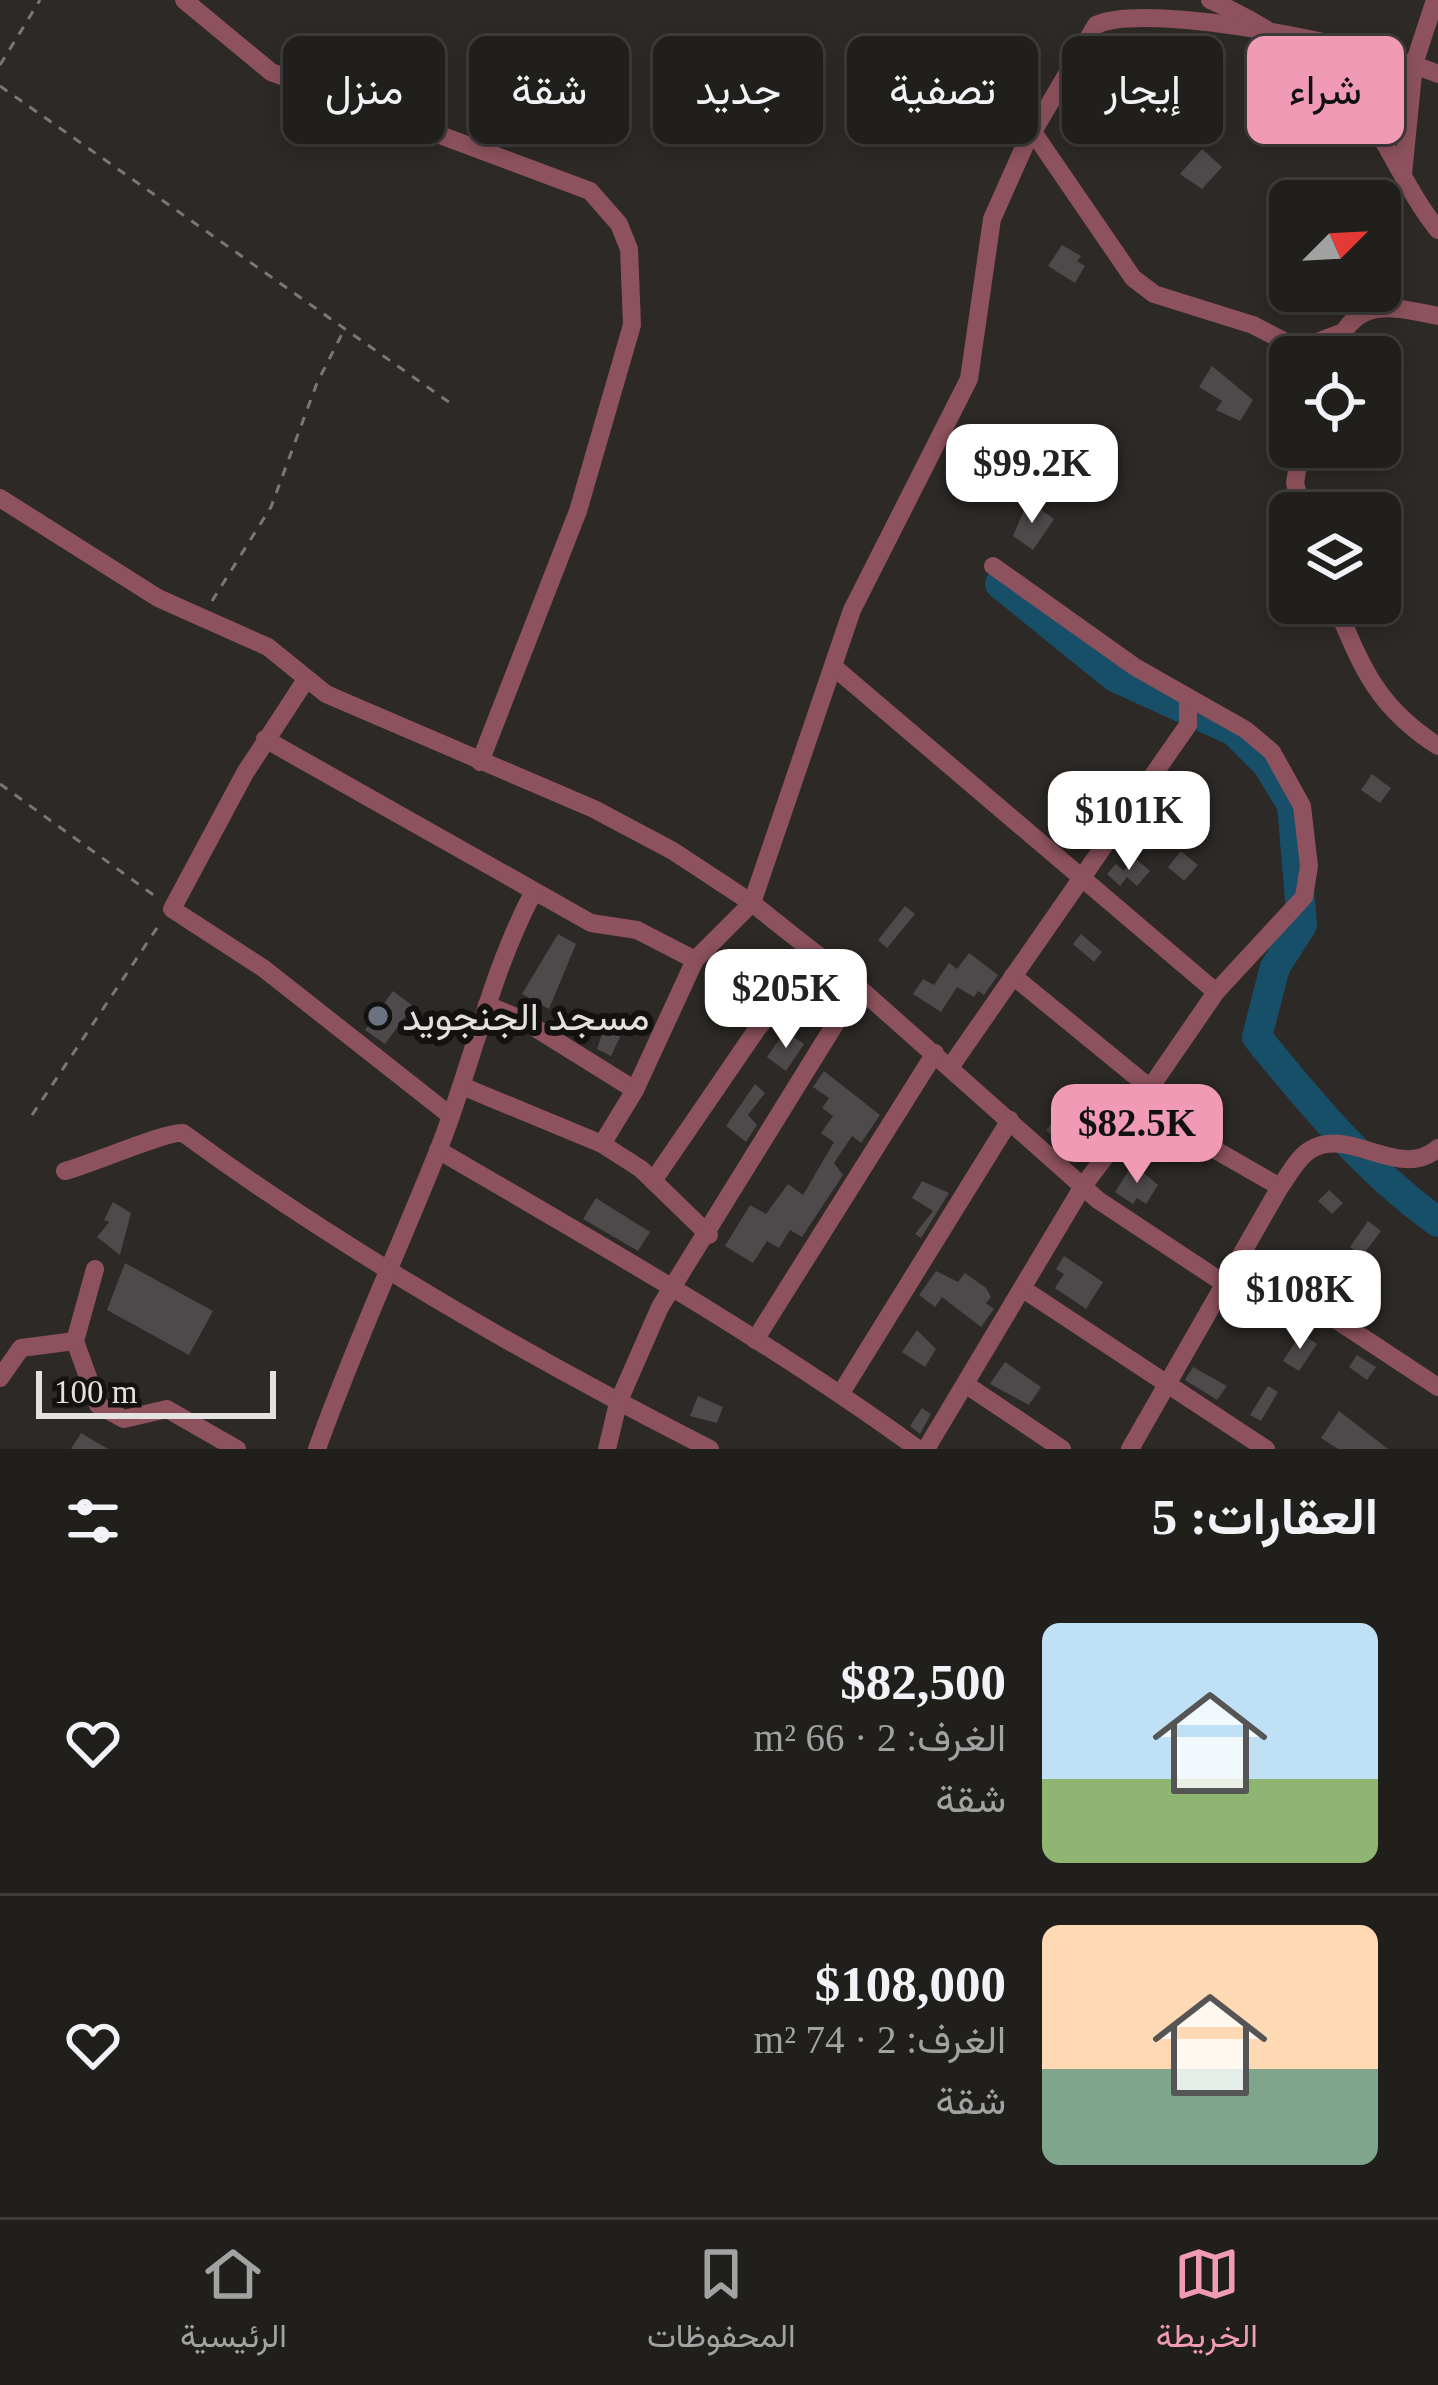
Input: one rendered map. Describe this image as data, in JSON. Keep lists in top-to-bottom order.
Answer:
{
  "places": ["مسجد الجنجويد"],
  "scale_bar": "100 m",
  "north": "top right",
  "page": {
    "chip": [
      "شراء",
      "إيجار",
      "تصفية",
      "جديد",
      "شقة",
      "منزل"
    ],
    "price": [
      "$99.2K",
      "$101K",
      "$205K",
      "$82.5K",
      "$108K"
    ],
    "scale": "100 m",
    "heading": "العقارات: 5",
    "list": [
      {
        "name": "$82,500",
        "note": "الغرف: 2 · 66 m² · شقة"
      },
      {
        "name": "$108,000",
        "note": "الغرف: 2 · 74 m² · شقة"
      }
    ],
    "tabs": ["الخريطة", "المحفوظات", "الرئيسية"]
  }
}
